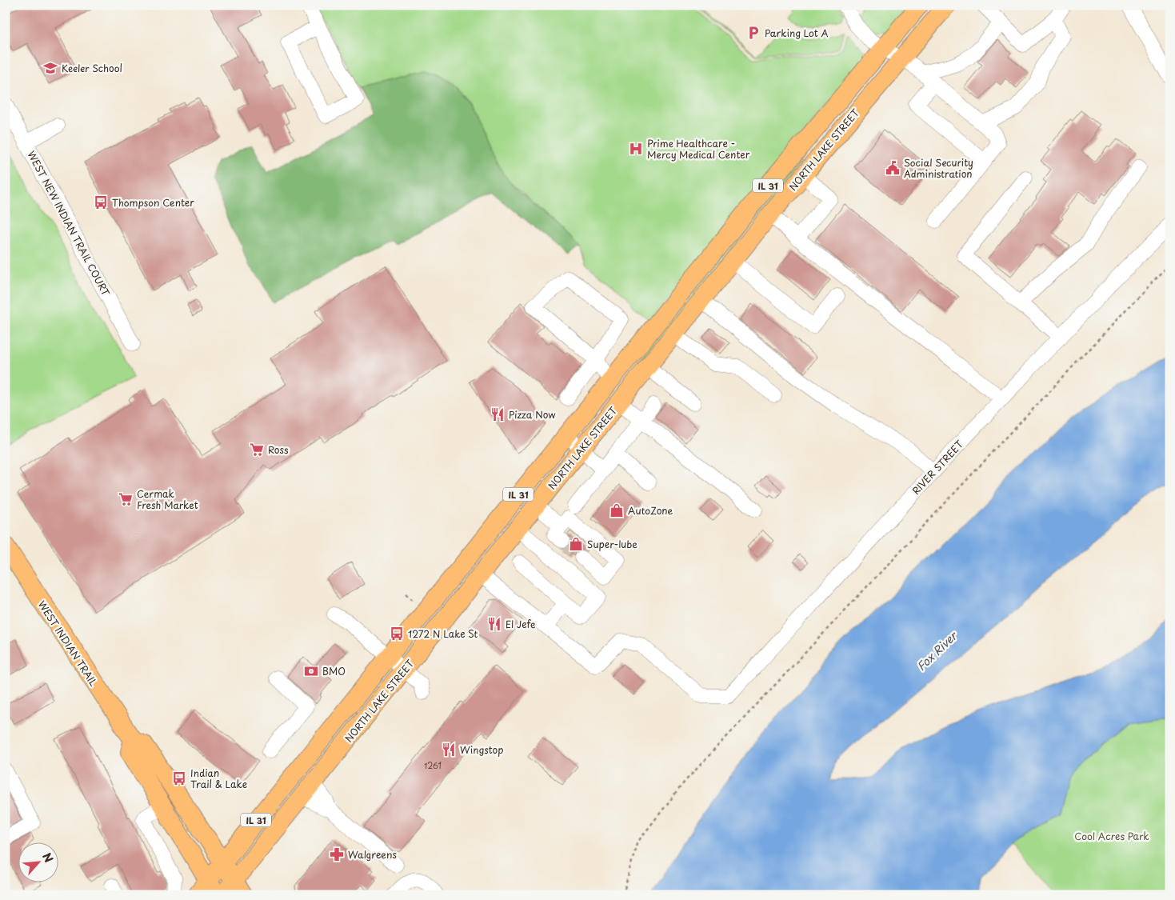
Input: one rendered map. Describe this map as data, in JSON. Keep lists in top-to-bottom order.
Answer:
{
  "streets": {
    "main road": ["NORTH LAKE STREET", "IL 31", "WEST INDIAN TRAIL"],
    "street": ["WEST NEW INDIAN TRAIL COURT", "RIVER STREET"]
  },
  "crossings": [
    ["NORTH LAKE STREET", "WEST INDIAN TRAIL"]
  ],
  "water": ["Fox River"],
  "parks": ["Cool Acres Park"],
  "places": {
    "parking": ["Parking Lot A"],
    "school or university": ["Keeler School"],
    "hospital": ["Prime Healthcare - Mercy Medical Center"],
    "public building": ["Social Security Administration"],
    "bus stop": ["Thompson Center", "1272 N Lake St", "Indian Trail & Lake"],
    "restaurant": ["Pizza Now", "El Jefe", "Wingstop"],
    "supermarket": ["Ross", "Cermak Fresh Market"],
    "shop": ["AutoZone", "Super-lube"],
    "bank": ["BMO"],
    "pharmacy": ["Walgreens"]
  },
  "house_numbers": ["1261"],
  "north": "top right"
}
